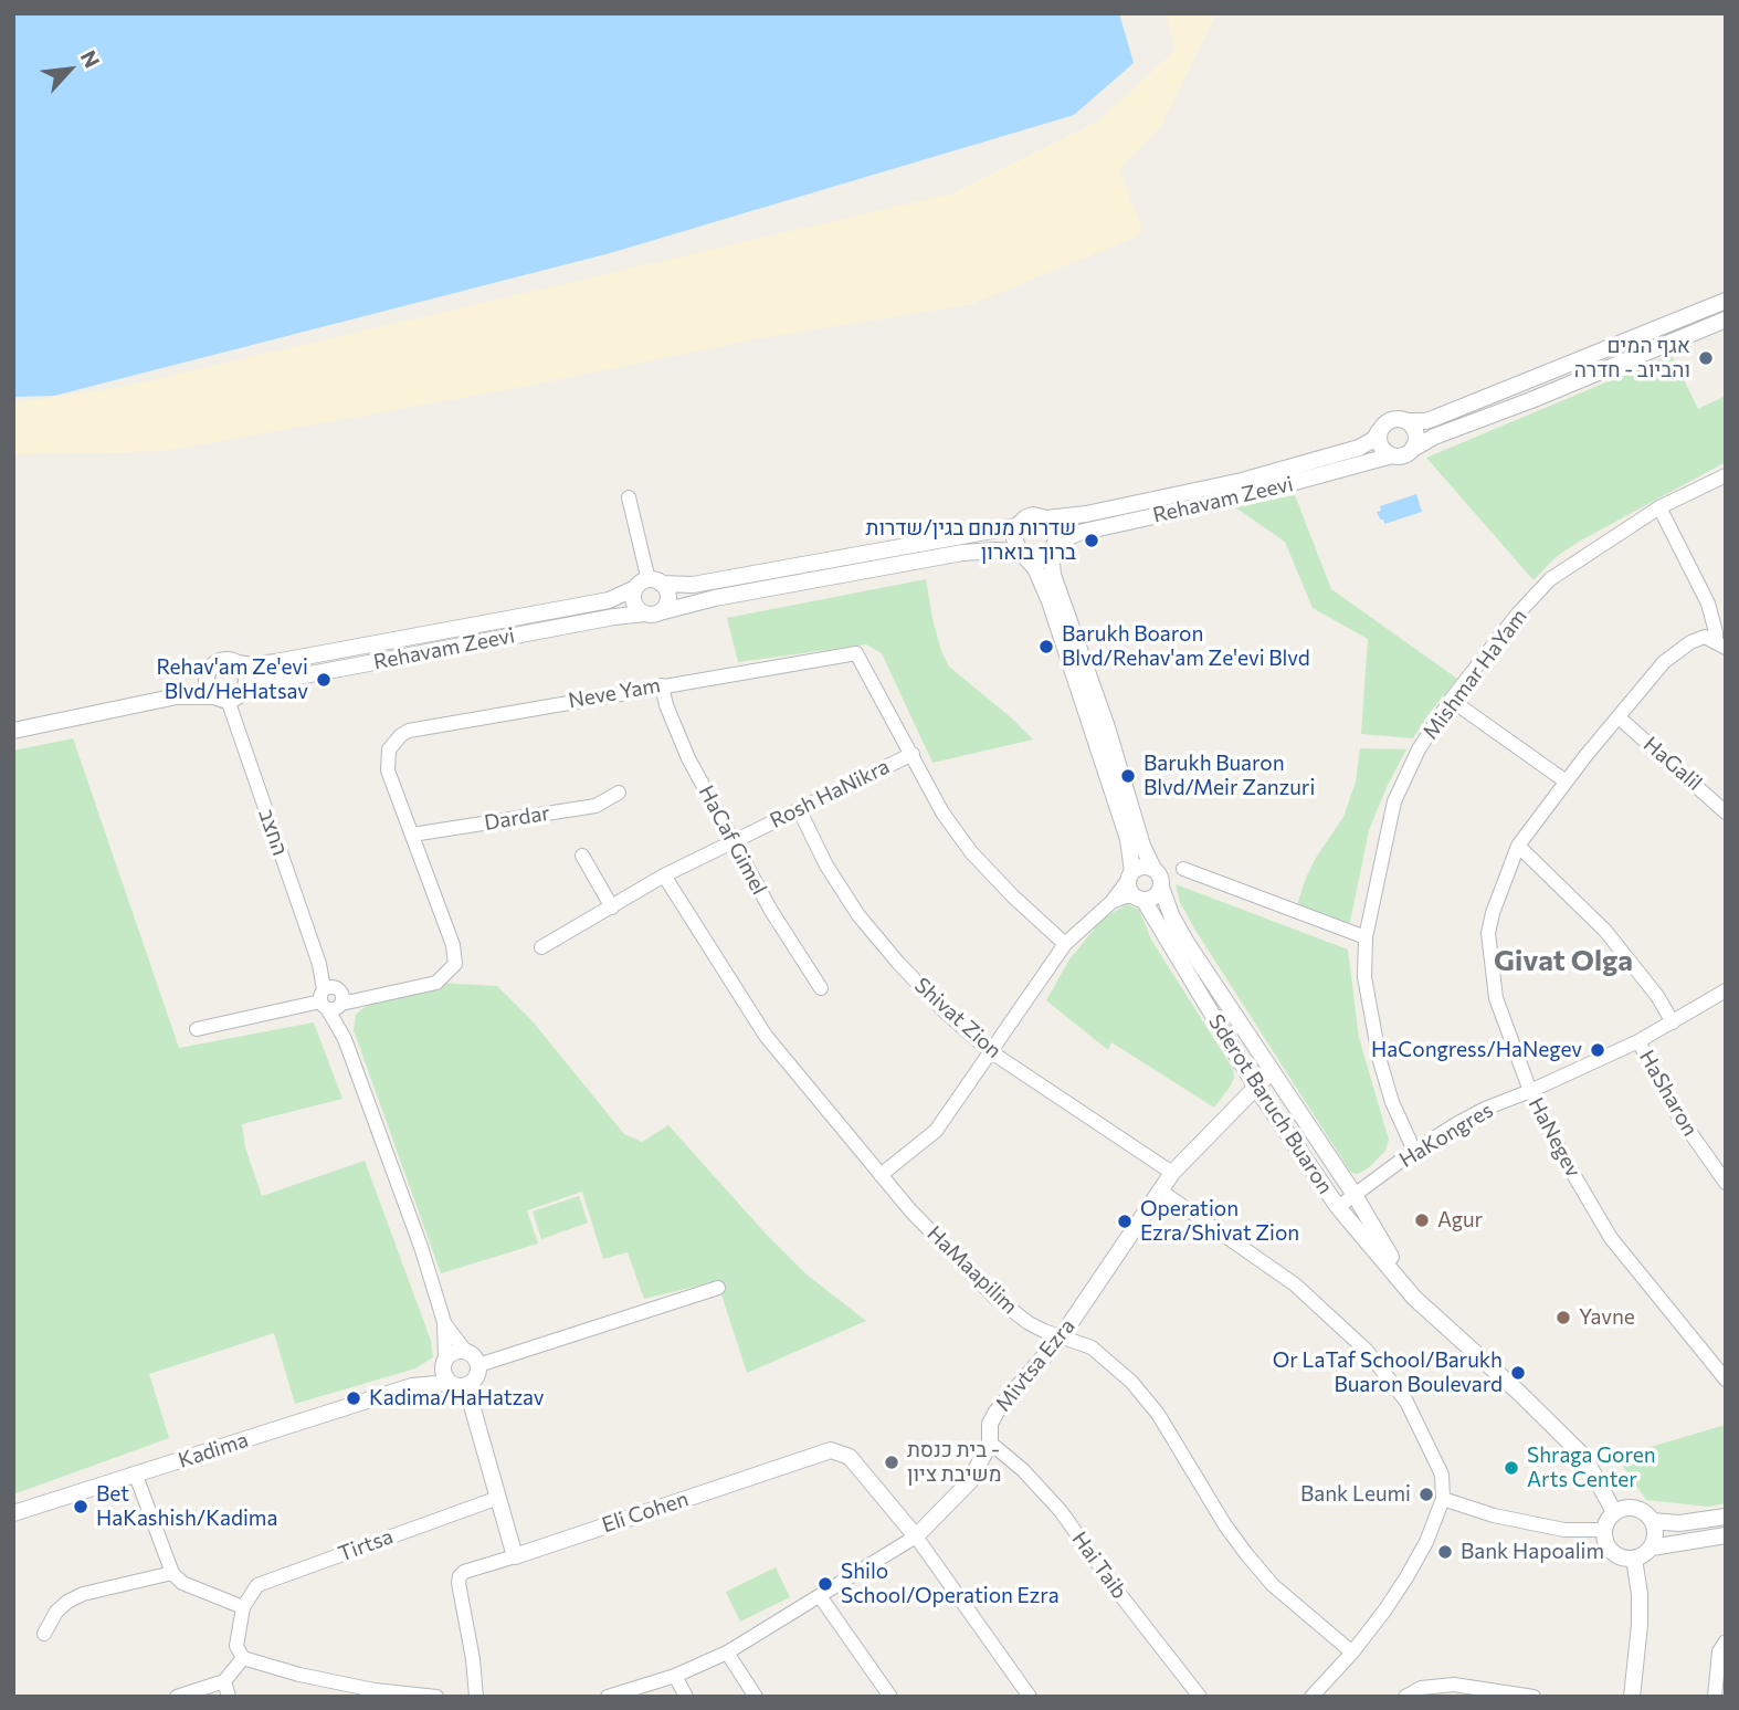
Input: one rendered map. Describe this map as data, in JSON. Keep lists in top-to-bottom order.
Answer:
{
  "streets": {
    "street": [
      "Rehavam Zeevi",
      "Mishmar HaYam",
      "Neve Yam",
      "HaGalil",
      "Rosh HaNikra",
      "Dardar",
      "החצב",
      "HaCaf Gimel",
      "Shivat Zion",
      "HaSharon",
      "Sderot Baruch Buaron",
      "HaKongres",
      "HaNegev",
      "HaMaapilim",
      "Mivtsa Ezra",
      "Kadima",
      "Eli Cohen",
      "Tirtsa",
      "Hai Taib"
    ]
  },
  "crossings": [
    ["Rehavam Zeevi", "החצב"],
    ["Mishmar HaYam", "HaKongres"],
    ["Neve Yam", "Rosh HaNikra"],
    ["Neve Yam", "Dardar"],
    ["Neve Yam", "HaCaf Gimel"],
    ["HaGalil", "HaNegev"],
    ["Rosh HaNikra", "HaCaf Gimel"],
    ["Rosh HaNikra", "Shivat Zion"],
    ["Rosh HaNikra", "HaMaapilim"],
    ["Shivat Zion", "Mivtsa Ezra"],
    ["HaSharon", "HaKongres"],
    ["Sderot Baruch Buaron", "HaKongres"],
    ["Sderot Baruch Buaron", "Mivtsa Ezra"],
    ["HaKongres", "HaNegev"],
    ["HaMaapilim", "Mivtsa Ezra"],
    ["Mivtsa Ezra", "Eli Cohen"],
    ["Mivtsa Ezra", "Hai Taib"]
  ],
  "districts": ["Givat Olga"],
  "places": [
    "אגף המים והביוב - חדרה",
    "שדרות מנחם בגין/שדרות ברוך בוארון",
    "Barukh Boaron Blvd/Rehav'am Ze'evi Blvd",
    "Rehav'am Ze'evi Blvd/HeHatsav",
    "Barukh Buaron Blvd/Meir Zanzuri",
    "HaCongress/HaNegev",
    "Agur",
    "Operation Ezra/Shivat Zion",
    "Yavne",
    "Or LaTaf School/Barukh Buaron Boulevard",
    "Kadima/HaHatzav",
    "בית כנסת - משיבת ציון",
    "Shraga Goren Arts Center",
    "Bank Leumi",
    "Bet HaKashish/Kadima",
    "Bank Hapoalim",
    "Shilo School/Operation Ezra"
  ],
  "north": "top right"
}
